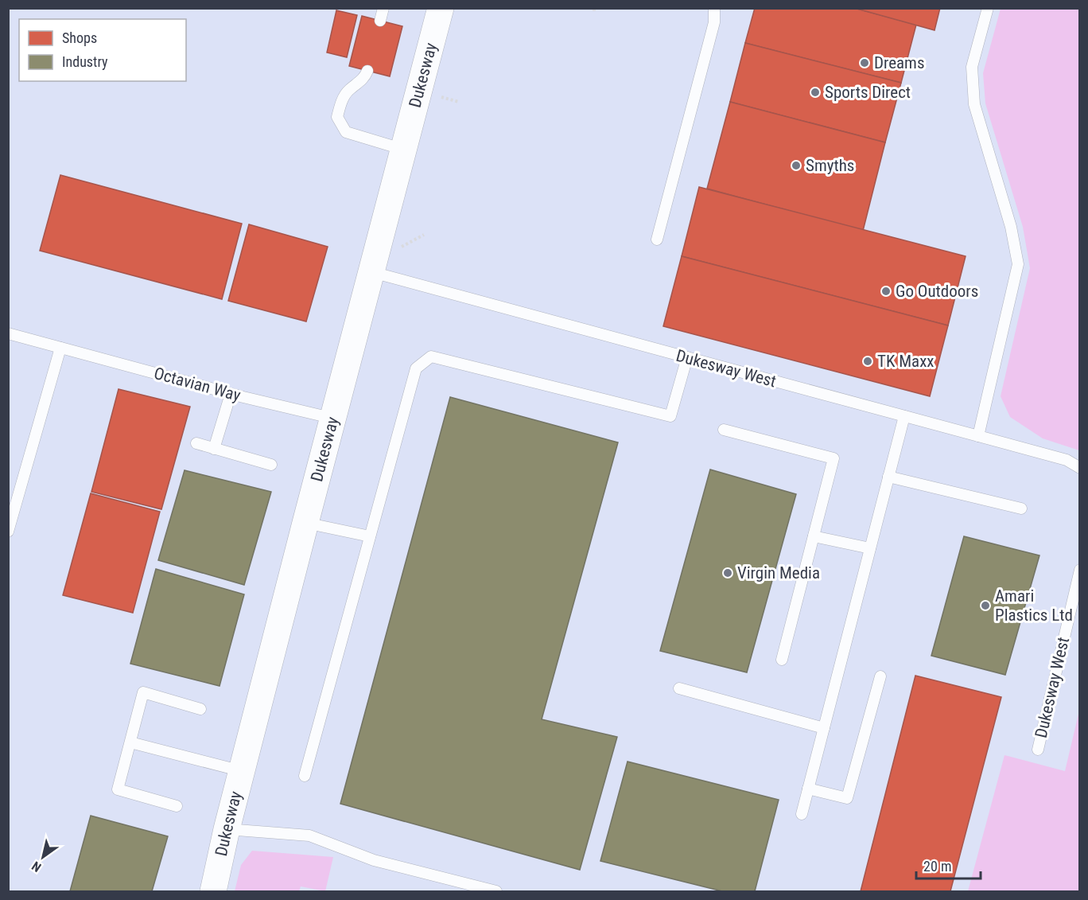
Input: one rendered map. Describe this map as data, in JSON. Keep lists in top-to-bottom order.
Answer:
{
  "streets": {
    "street": ["Dukesway"],
    "lane": ["Dukesway West", "Octavian Way"]
  },
  "crossings": [
    ["Dukesway", "Dukesway West"],
    ["Dukesway", "Octavian Way"]
  ],
  "places": [
    "Dreams",
    "Sports Direct",
    "Smyths",
    "Go Outdoors",
    "TK Maxx",
    "Virgin Media",
    "Amari Plastics Ltd"
  ],
  "legend": ["Shops", "Industry"],
  "scale_bar": "20 m",
  "north": "bottom left"
}
